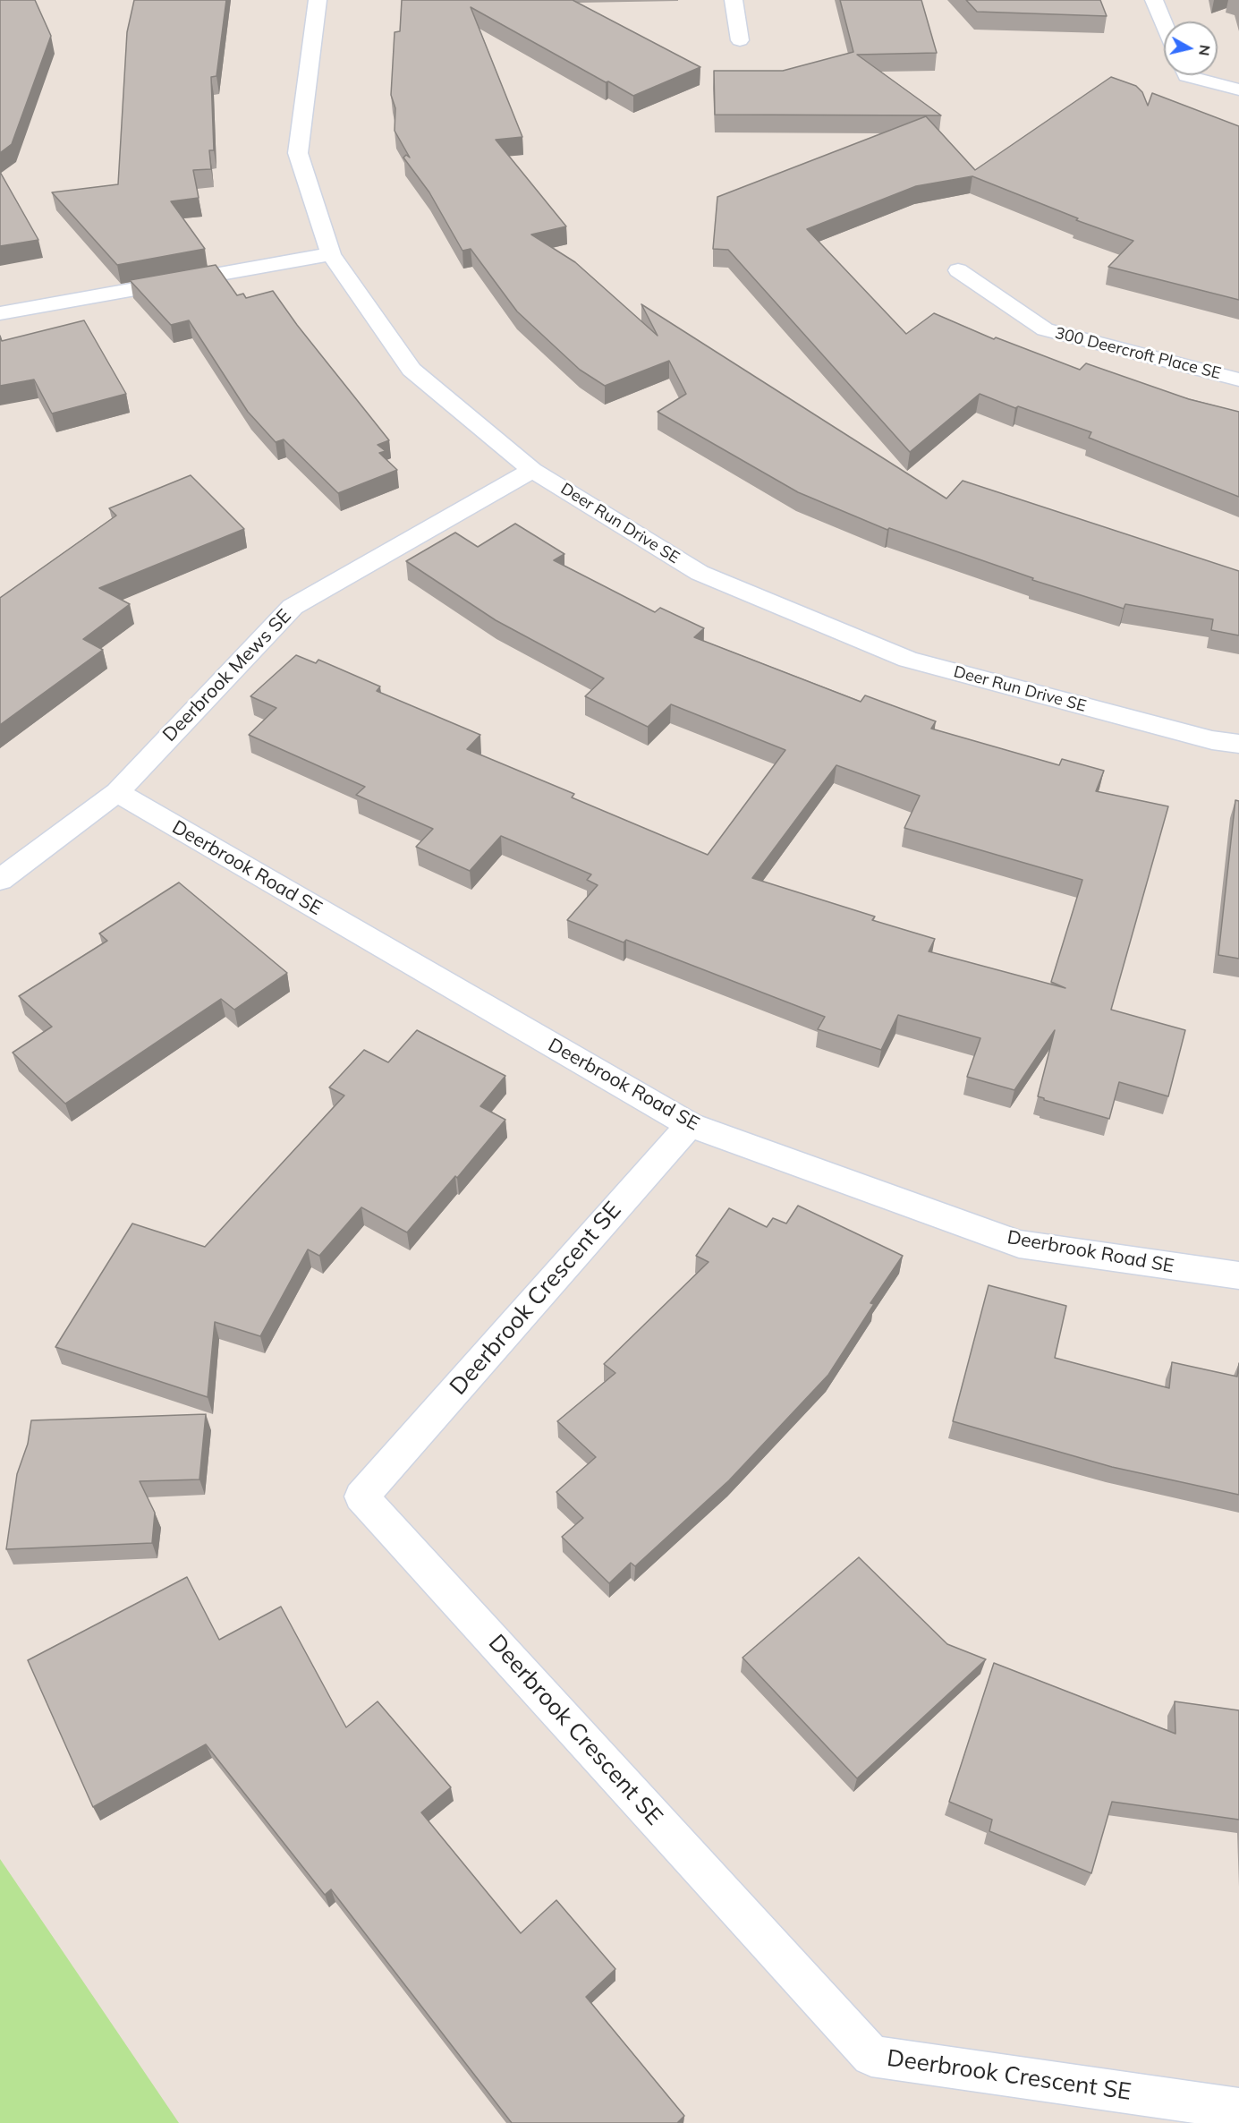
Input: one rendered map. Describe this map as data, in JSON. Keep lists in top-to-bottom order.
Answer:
{
  "streets": {
    "street": [
      "300 Deercroft Place SE",
      "Deer Run Drive SE",
      "Deerbrook Mews SE",
      "Deerbrook Road SE",
      "Deerbrook Crescent SE"
    ]
  },
  "crossings": [
    ["Deer Run Drive SE", "Deerbrook Mews SE"],
    ["Deerbrook Mews SE", "Deerbrook Road SE"],
    ["Deerbrook Road SE", "Deerbrook Crescent SE"]
  ],
  "north": "right"
}
